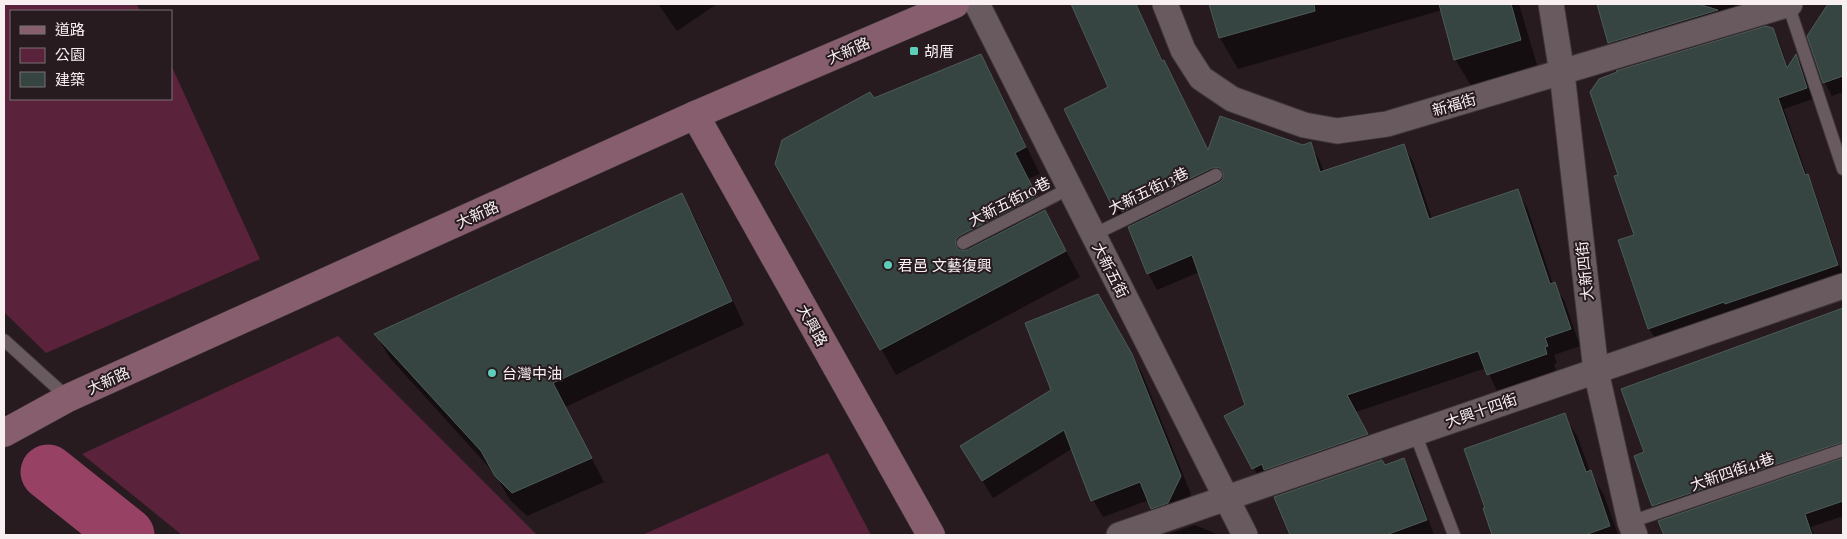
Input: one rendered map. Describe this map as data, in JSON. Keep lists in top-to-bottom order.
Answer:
{
  "streets": {
    "main road": ["大新路", "大興路"],
    "street": [
      "新福街",
      "大新五街",
      "大新四街",
      "大興十四街"
    ],
    "lane": ["大新五街13巷", "大新五街10巷", "大新四街41巷"]
  },
  "crossings": [
    ["大新路", "大興路"],
    ["新福街", "大新四街"],
    ["大新五街13巷", "大新五街"],
    ["大新五街10巷", "大新五街"],
    ["大新五街", "大興十四街"],
    ["大新四街", "大興十四街"],
    ["大新四街", "大新四街41巷"]
  ],
  "places": {
    "transit": ["胡厝"],
    "other": ["君邑 文藝復興", "台灣中油"]
  },
  "legend": ["道路", "公園", "建築"]
}
